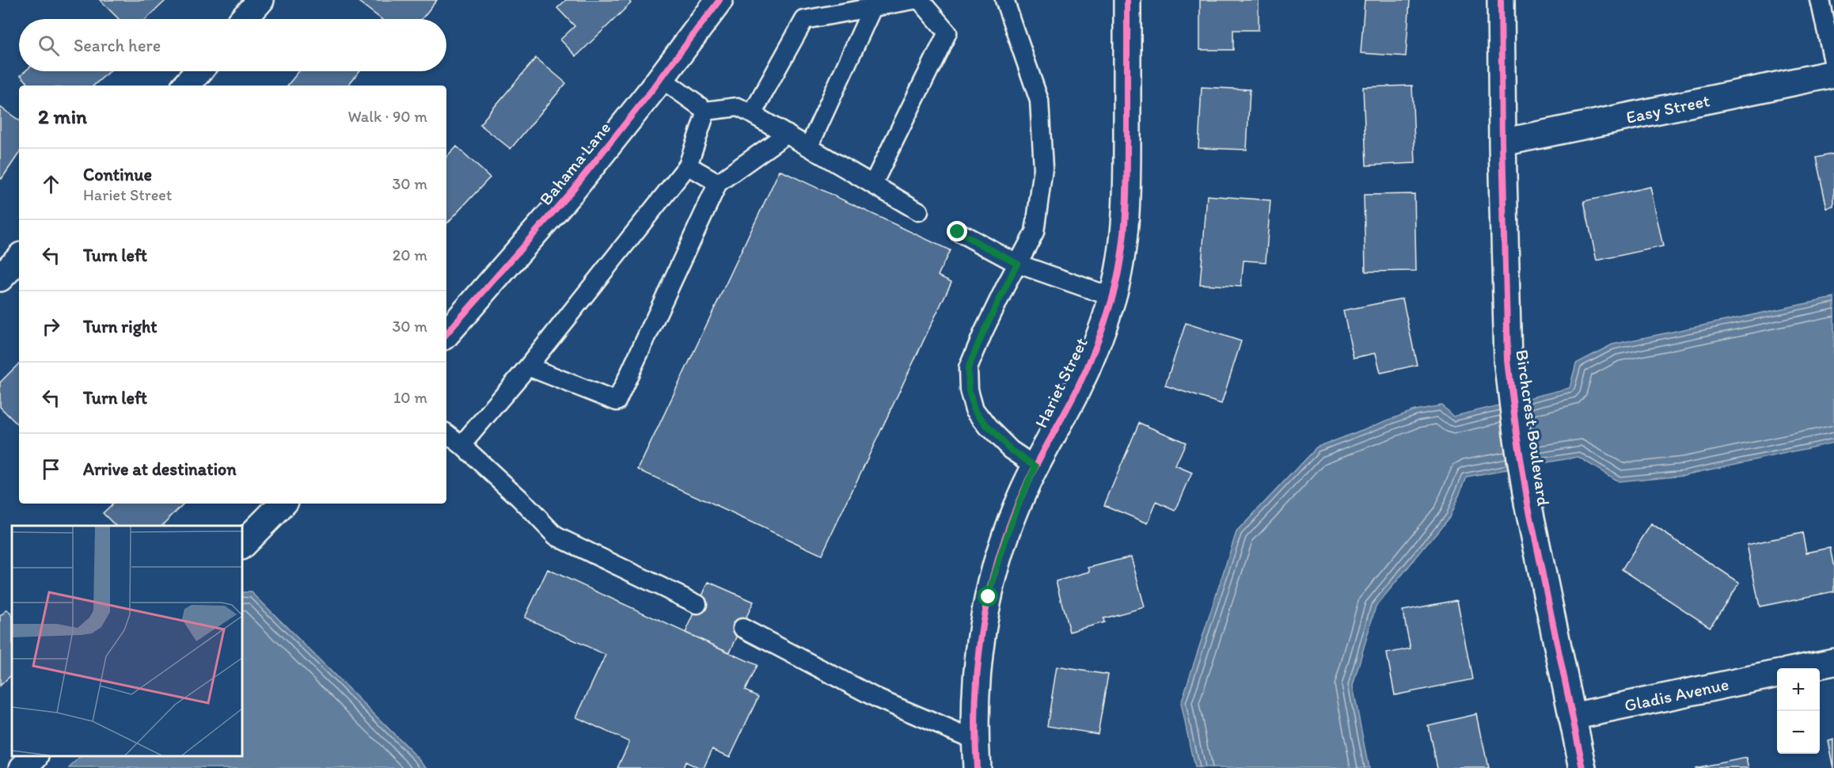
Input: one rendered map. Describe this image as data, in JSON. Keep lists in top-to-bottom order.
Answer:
{
  "streets": {
    "street": [
      "Easy Street",
      "Bahama Lane",
      "Hariet Street",
      "Birchcrest Boulevard",
      "Gladis Avenue"
    ]
  },
  "crossings": [
    ["Easy Street", "Birchcrest Boulevard"],
    ["Birchcrest Boulevard", "Gladis Avenue"]
  ],
  "page": {
    "search": "Search here",
    "heading": ["2 min", "Walk · 90 m"],
    "list": [
      ["Continue", "Hariet Street", "30 m"],
      ["Turn left", "20 m"],
      ["Turn right", "30 m"],
      ["Turn left", "10 m"],
      "Arrive at destination"
    ],
    "map_buttons": ["+", "−"]
  }
}
